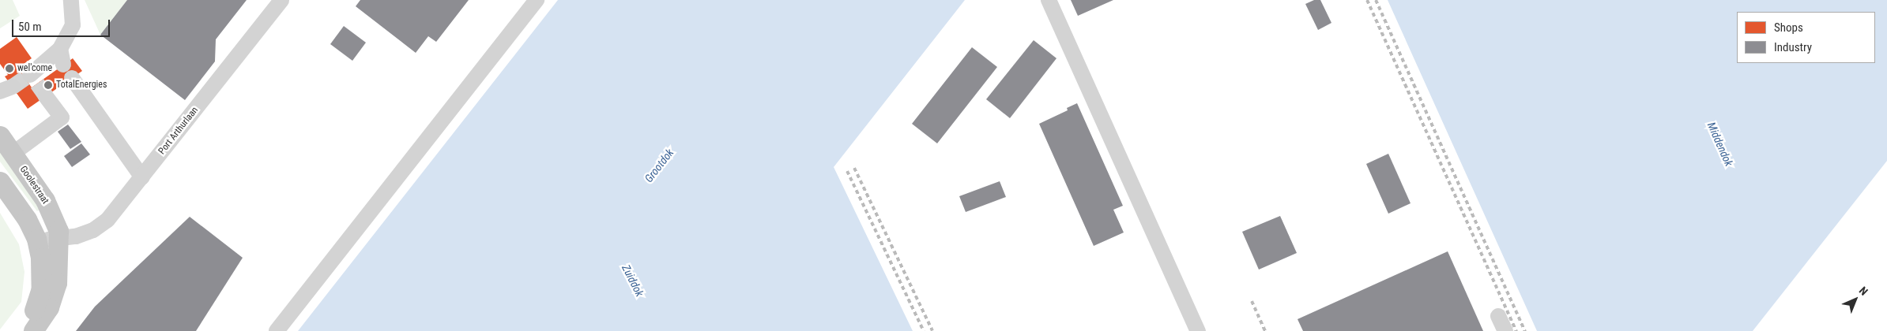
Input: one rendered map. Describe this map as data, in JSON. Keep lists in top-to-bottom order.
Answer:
{
  "streets": {
    "main road": ["Goolestraat"],
    "street": ["Port Arthurlaan"]
  },
  "crossings": [
    ["Port Arthurlaan", "Goolestraat"]
  ],
  "water": ["Middendok", "Grootdok", "Zuiddok"],
  "places": ["wel'come", "TotalEnergies"],
  "legend": ["Shops", "Industry"],
  "scale_bar": "50 m",
  "north": "top right"
}
